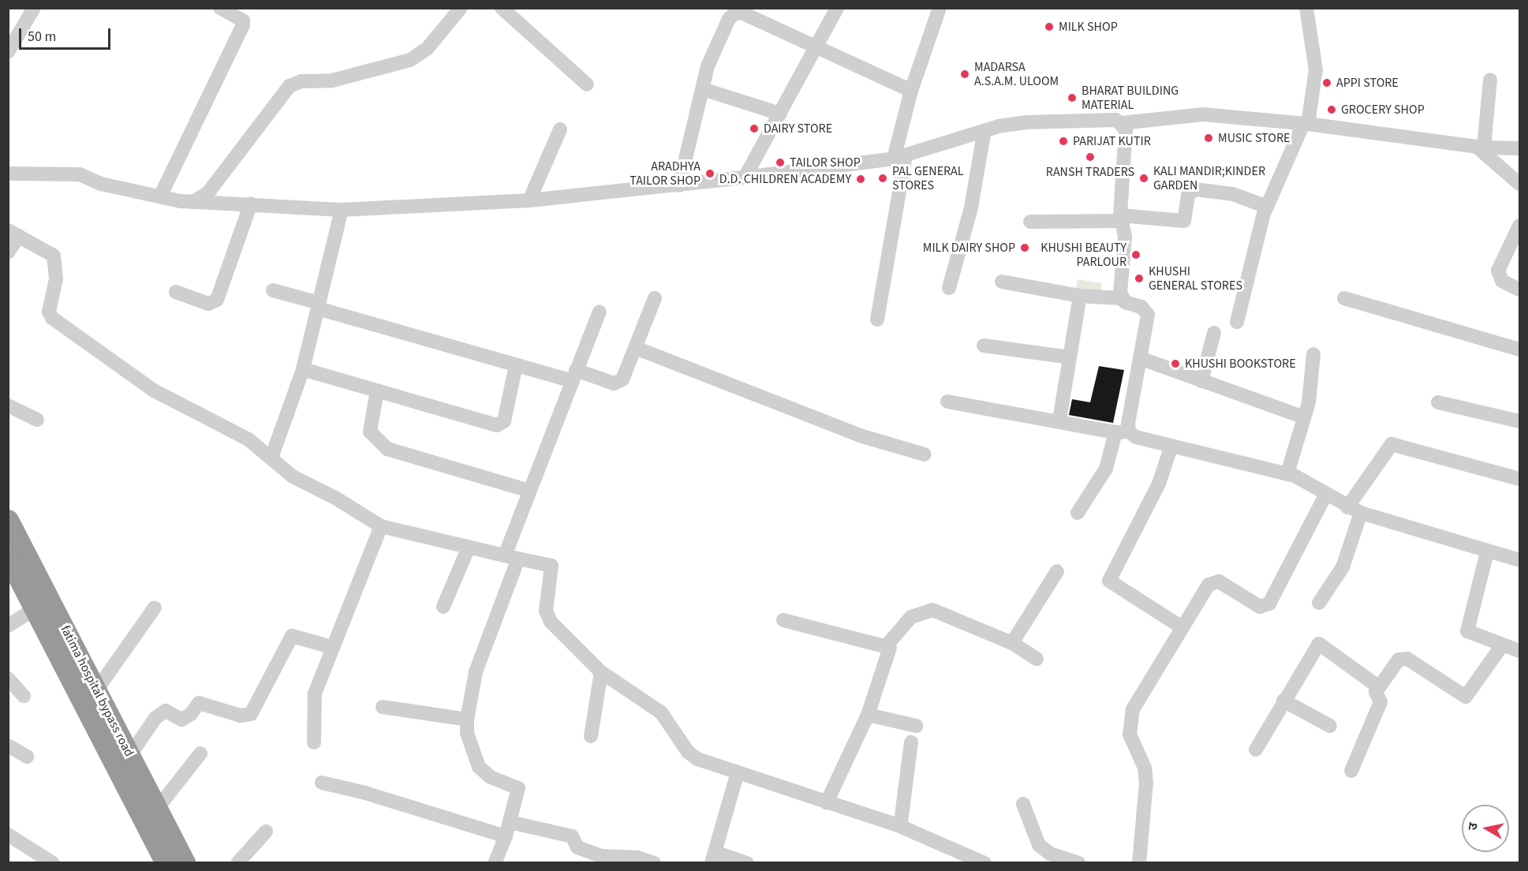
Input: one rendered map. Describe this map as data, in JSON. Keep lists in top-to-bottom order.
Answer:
{
  "streets": {
    "highway": ["fatima hospital bypass road"]
  },
  "places": [
    "MILK SHOP",
    "MADARSA A.S.A.M. ULOOM",
    "APPI STORE",
    "BHARAT BUILDING MATERIAL",
    "GROCERY SHOP",
    "DAIRY STORE",
    "MUSIC STORE",
    "PARIJAT KUTIR",
    "RANSH TRADERS",
    "TAILOR SHOP",
    "ARADHYA TAILOR SHOP",
    "PAL GENERAL STORES",
    "KALI MANDIR;KINDER GARDEN",
    "D.D. CHILDREN ACADEMY",
    "MILK DAIRY SHOP",
    "KHUSHI BEAUTY PARLOUR",
    "KHUSHI GENERAL STORES",
    "KHUSHI BOOKSTORE"
  ],
  "scale_bar": "50 m",
  "north": "left"
}
